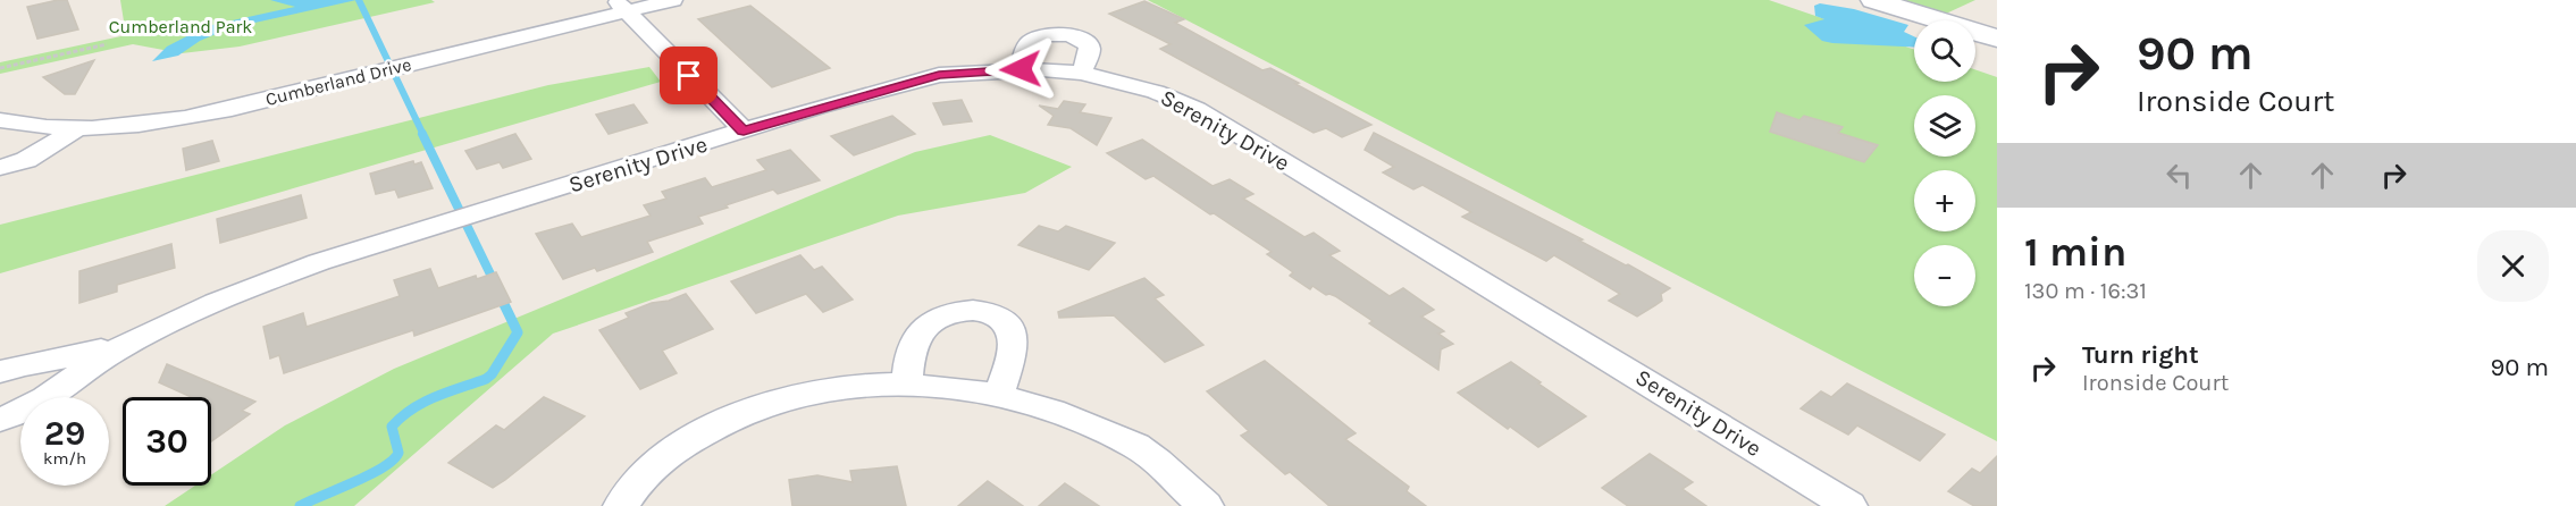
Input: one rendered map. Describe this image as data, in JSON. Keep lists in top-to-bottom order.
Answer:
{
  "streets": {
    "street": ["Cumberland Drive", "Serenity Drive"]
  },
  "parks": ["Cumberland Park"],
  "page": {
    "turn": ["90 m", "Ironside Court"],
    "map_buttons": ["+", "−"],
    "heading": ["1 min", "130 m · 16:31"],
    "list": [
      {
        "name": "Turn right",
        "note": "Ironside Court",
        "value": "90 m"
      }
    ],
    "speed": "29 km/h",
    "limit": "30"
  }
}
